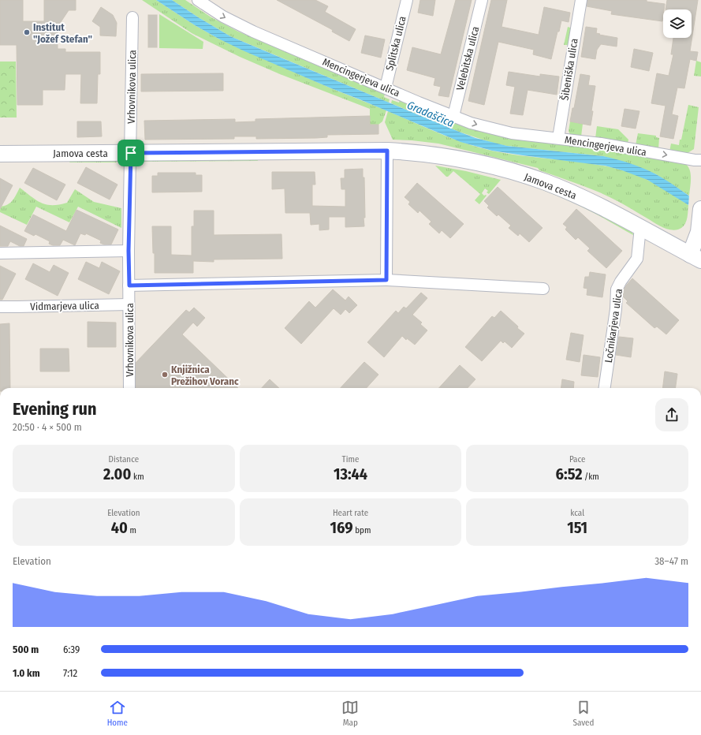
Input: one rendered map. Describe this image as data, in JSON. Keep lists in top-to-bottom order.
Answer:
{
  "streets": {
    "street": [
      "Splitska ulica",
      "Velebitska ulica",
      "Šibeniška ulica",
      "Mencingerjeva ulica",
      "Vrhovnikova ulica",
      "Jamova cesta",
      "Vidmarjeva ulica",
      "Ločnikarjeva ulica"
    ]
  },
  "crossings": [
    ["Splitska ulica", "Mencingerjeva ulica"],
    ["Velebitska ulica", "Mencingerjeva ulica"],
    ["Šibeniška ulica", "Mencingerjeva ulica"],
    ["Vrhovnikova ulica", "Jamova cesta"],
    ["Vrhovnikova ulica", "Vidmarjeva ulica"],
    ["Jamova cesta", "Ločnikarjeva ulica"]
  ],
  "one_way": ["Mencingerjeva ulica"],
  "water": ["Gradaščica"],
  "places": ["Institut \"Jožef Stefan\"", "Knjižnica Prežihov Voranc"],
  "page": {
    "heading": ["Evening run", "20:50 · 4 × 500 m"],
    "stats": [
      ["Distance", "2.00 km"],
      ["Time", "13:44"],
      ["Pace", "6:52 /km"],
      ["Elevation", "40 m"],
      ["Heart rate", "169 bpm"],
      ["kcal", "151"]
    ],
    "chart": ["Elevation", "38–47 m"],
    "list": [
      {
        "name": "500 m",
        "note": "6:39"
      },
      {
        "name": "1.0 km",
        "note": "7:12"
      }
    ],
    "tabs": ["Home", "Map", "Saved"]
  }
}
